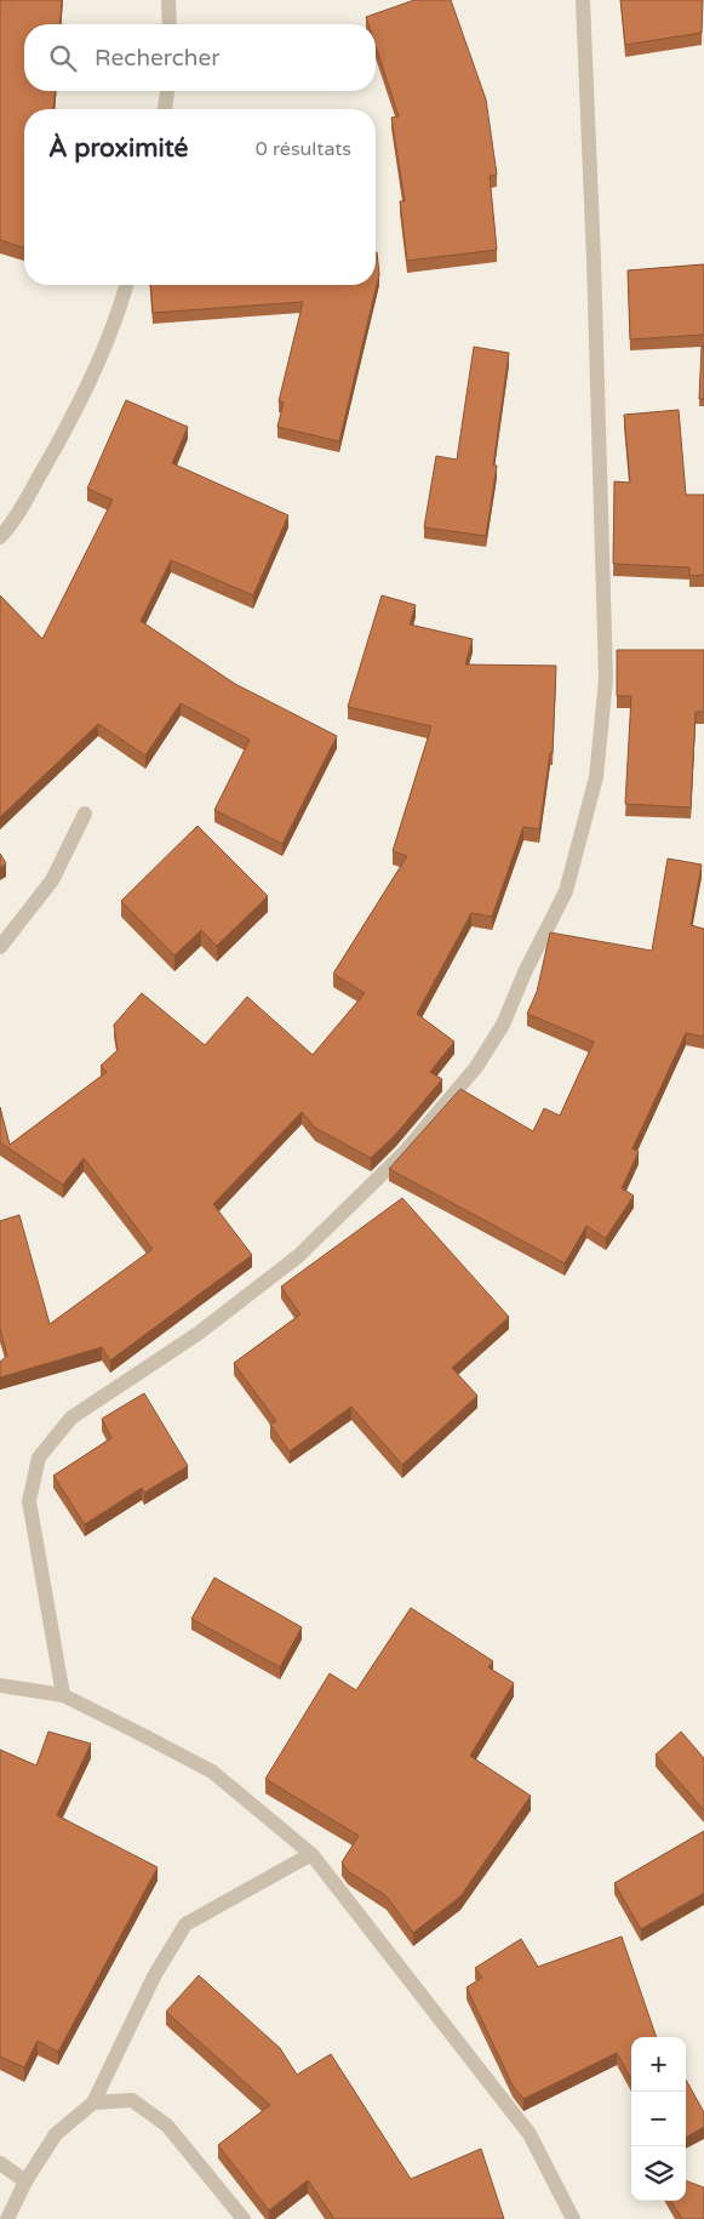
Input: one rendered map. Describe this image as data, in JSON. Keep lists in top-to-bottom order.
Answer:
{
  "page": {
    "search": "Rechercher",
    "heading": ["À proximité", "0 résultats"],
    "map_buttons": ["+", "−"]
  }
}
